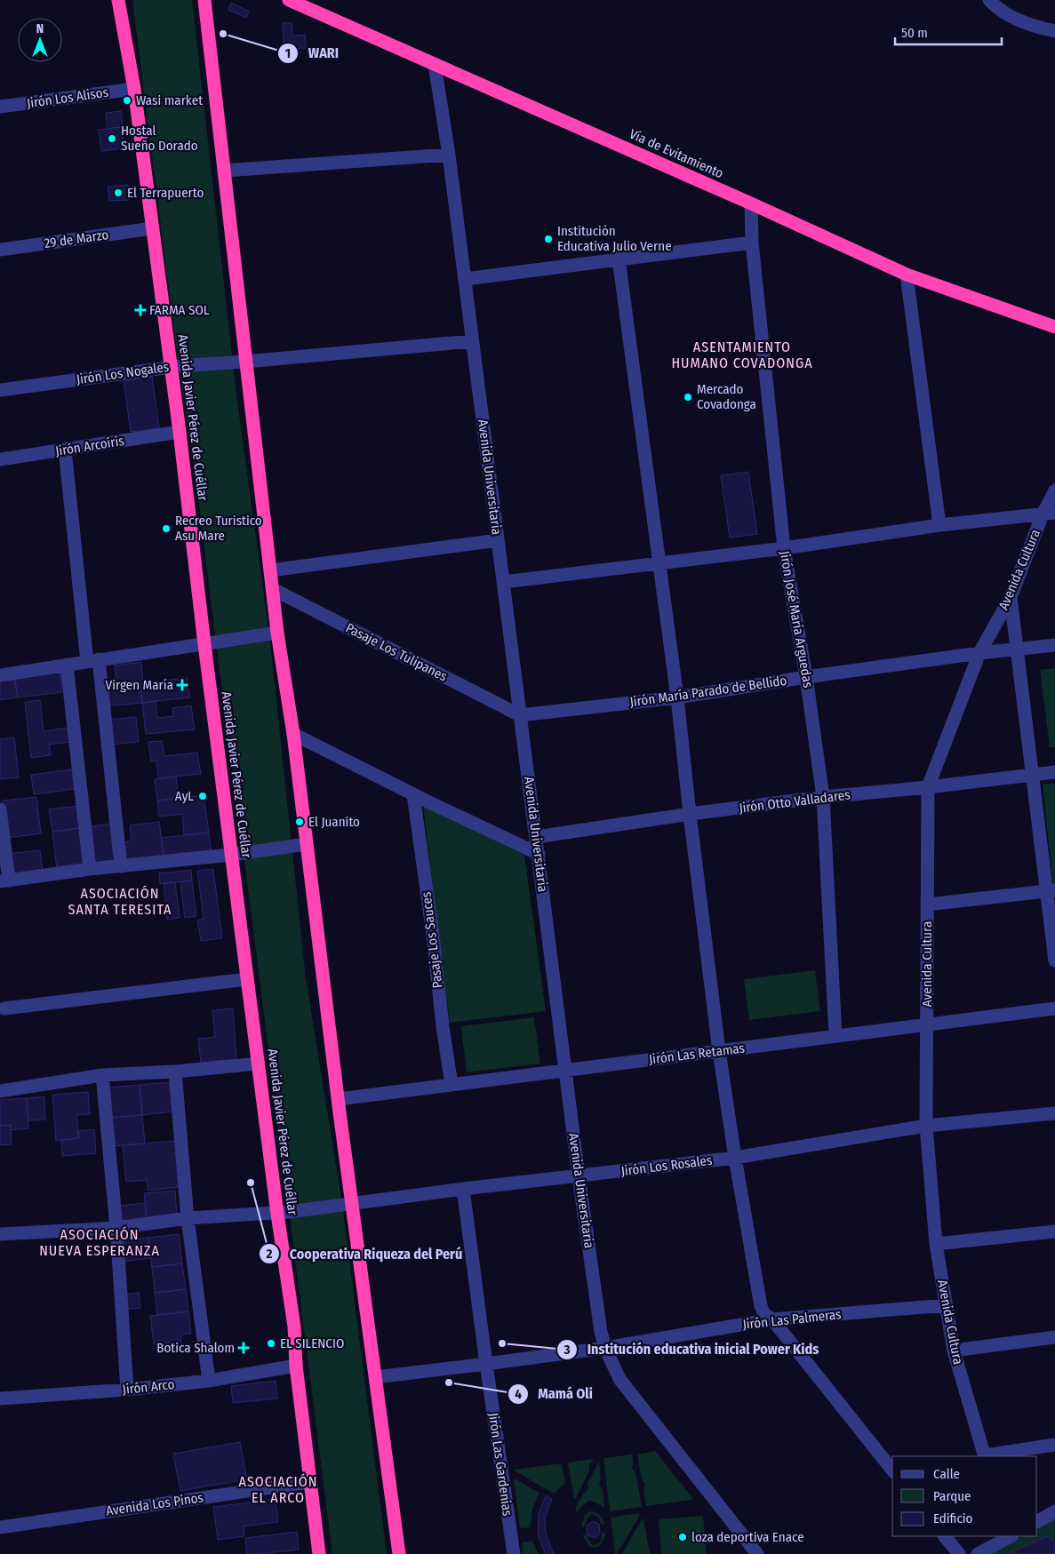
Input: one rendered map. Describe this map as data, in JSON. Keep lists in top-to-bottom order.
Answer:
{
  "streets": {
    "highway": ["Vía de Evitamiento", "Avenida Javier Pérez de Cuéllar"],
    "street": [
      "Jirón Los Alisos",
      "29 de Marzo",
      "Jirón Los Nogales",
      "Jirón Arcoíris",
      "Avenida Universitaria",
      "Avenida Cultura",
      "Jirón José María Arguedas",
      "Pasaje Los Tulipanes",
      "Jirón María Parado de Bellido",
      "Jirón Otto Valladares",
      "Pasaje Los Sauces",
      "Jirón Las Retamas",
      "Jirón Los Rosales",
      "Jirón Las Palmeras",
      "Jirón Arco",
      "Jirón Las Gardenias",
      "Avenida Los Pinos"
    ]
  },
  "crossings": [
    ["Jirón Los Alisos", "Avenida Javier Pérez de Cuéllar"],
    ["Vía de Evitamiento", "Avenida Universitaria"],
    ["Vía de Evitamiento", "Jirón José María Arguedas"],
    ["29 de Marzo", "Avenida Javier Pérez de Cuéllar"],
    ["Jirón Los Nogales", "Avenida Javier Pérez de Cuéllar"],
    ["Jirón Los Nogales", "Avenida Universitaria"],
    ["Avenida Javier Pérez de Cuéllar", "Jirón Arcoíris"],
    ["Avenida Javier Pérez de Cuéllar", "Jirón Los Rosales"],
    ["Avenida Javier Pérez de Cuéllar", "Jirón Arco"],
    ["Avenida Javier Pérez de Cuéllar", "Avenida Los Pinos"],
    ["Avenida Universitaria", "Pasaje Los Tulipanes"],
    ["Avenida Universitaria", "Jirón María Parado de Bellido"],
    ["Avenida Universitaria", "Jirón Otto Valladares"],
    ["Avenida Universitaria", "Jirón Las Retamas"],
    ["Avenida Universitaria", "Jirón Los Rosales"],
    ["Avenida Universitaria", "Jirón Las Palmeras"],
    ["Avenida Cultura", "Jirón María Parado de Bellido"],
    ["Avenida Cultura", "Jirón Otto Valladares"],
    ["Avenida Cultura", "Jirón Las Retamas"],
    ["Avenida Cultura", "Jirón Los Rosales"],
    ["Avenida Cultura", "Jirón Las Palmeras"],
    ["Jirón José María Arguedas", "Jirón María Parado de Bellido"],
    ["Jirón José María Arguedas", "Jirón Otto Valladares"],
    ["Jirón José María Arguedas", "Jirón Las Retamas"],
    ["Pasaje Los Tulipanes", "Jirón María Parado de Bellido"],
    ["Pasaje Los Sauces", "Jirón Las Retamas"],
    ["Jirón Los Rosales", "Jirón Las Gardenias"],
    ["Jirón Las Palmeras", "Jirón Las Gardenias"]
  ],
  "districts": [
    "ASENTAMIENTO HUMANO COVADONGA",
    "ASOCIACIÓN SANTA TERESITA",
    "ASOCIACIÓN NUEVA ESPERANZA",
    "ASOCIACIÓN EL ARCO"
  ],
  "places": {
    "other": [
      "WARI",
      "Wasi market",
      "Hostal Sueño Dorado",
      "El Terrapuerto",
      "Institución Educativa Julio Verne",
      "Mercado Covadonga",
      "Recreo Turistico Asu Mare",
      "AyL",
      "El Juanito",
      "Cooperativa Riqueza del Perú",
      "EL SILENCIO",
      "Institución educativa inicial Power Kids",
      "Mamá Oli",
      "loza deportiva Enace"
    ],
    "health": ["FARMA SOL", "Virgen María", "Botica Shalom"]
  },
  "legend": ["Calle", "Parque", "Edificio"],
  "scale_bar": "50 m",
  "north": "top"
}
